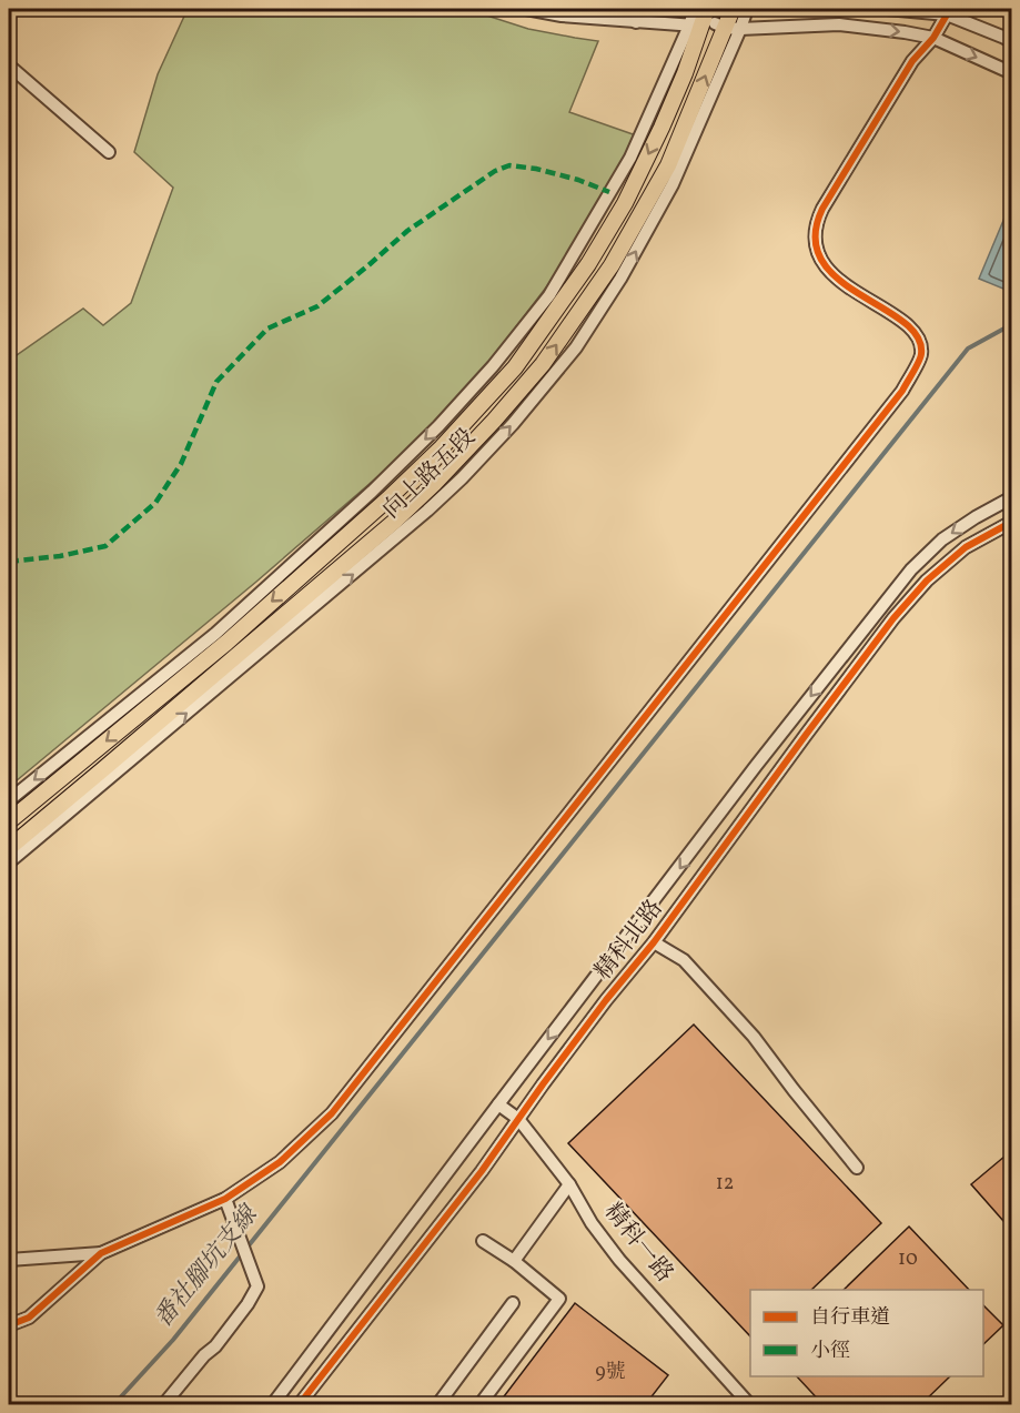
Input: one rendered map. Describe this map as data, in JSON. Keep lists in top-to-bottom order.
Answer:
{
  "streets": {
    "main road": ["向上路五段"],
    "street": ["精科北路", "精科一路"]
  },
  "crossings": [
    ["精科北路", "精科一路"]
  ],
  "water": ["番社腳坑支線"],
  "house_numbers": ["12", "10", "9號"],
  "legend": ["自行車道", "小徑"]
}
